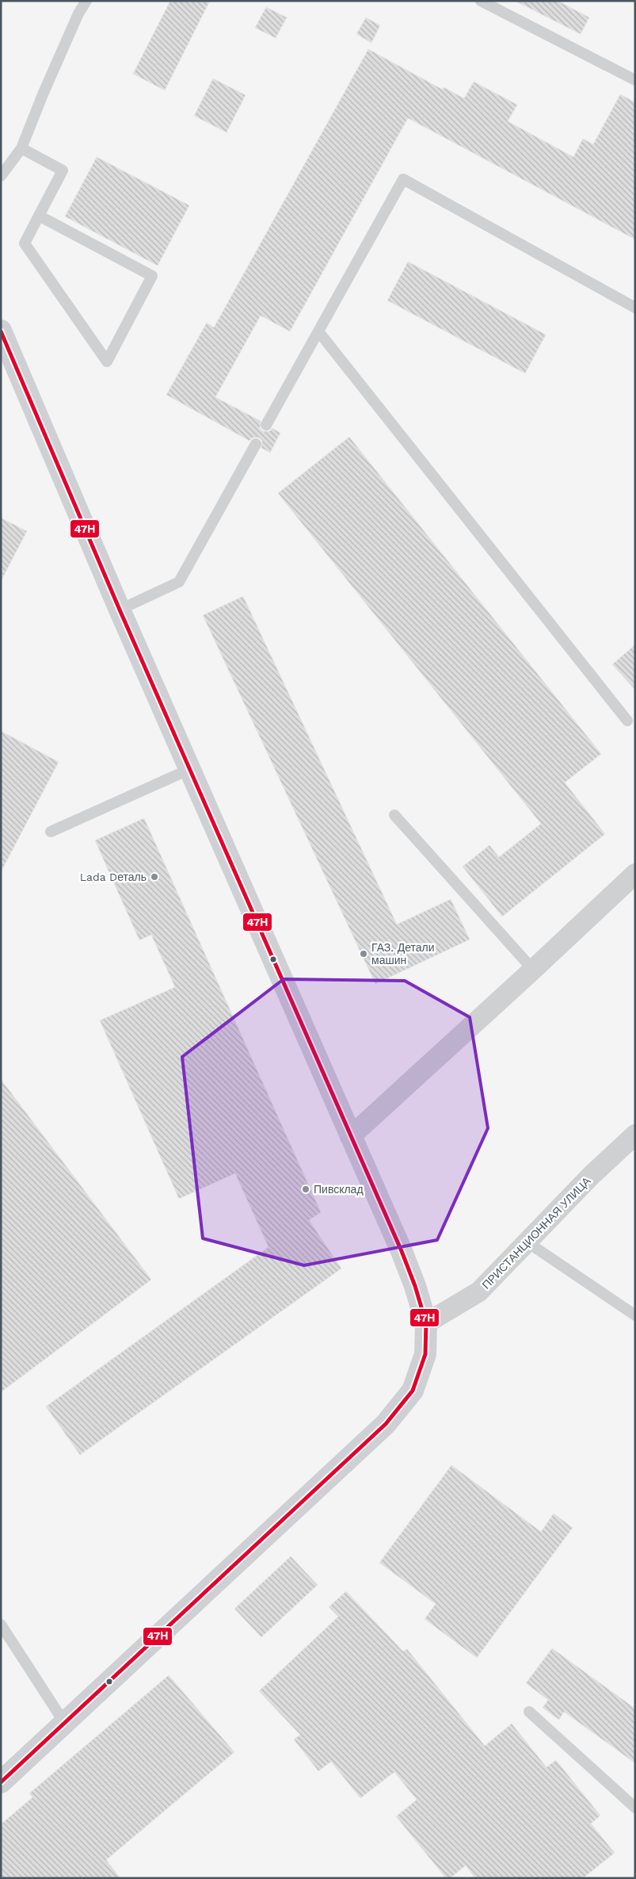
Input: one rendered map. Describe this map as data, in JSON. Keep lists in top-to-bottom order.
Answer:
{
  "streets": {
    "street": ["ПРИСТАНЦИОННАЯ УЛИЦА"]
  },
  "places": ["Lada Dеталь", "ГАЗ. Детали машин", "Пивсклад"],
  "lines": ["transit line 47Н"]
}
